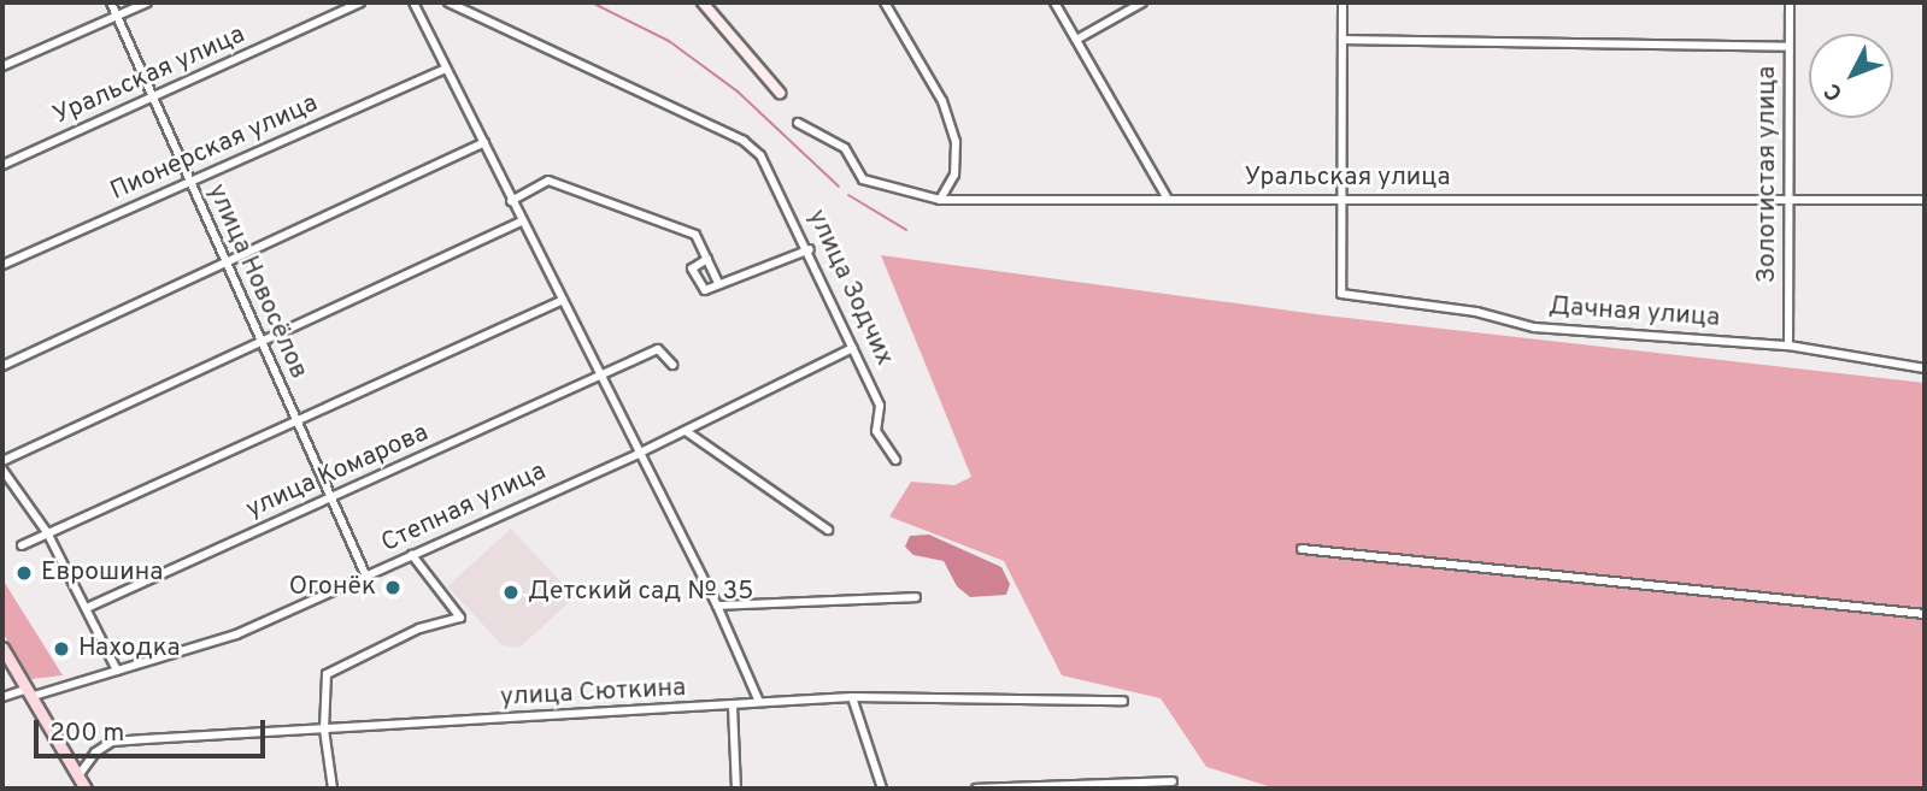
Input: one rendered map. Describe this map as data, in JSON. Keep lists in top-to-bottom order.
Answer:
{
  "streets": {
    "street": [
      "Уральская улица",
      "Пионерская улица",
      "Золотистая улица",
      "улица Новосёлов",
      "улица Зодчих",
      "Дачная улица",
      "улица Комарова",
      "Степная улица",
      "улица Сюткина"
    ]
  },
  "crossings": [
    ["Уральская улица", "Золотистая улица"],
    ["Уральская улица", "улица Новосёлов"],
    ["Уральская улица", "Дачная улица"],
    ["Пионерская улица", "улица Новосёлов"],
    ["Золотистая улица", "Дачная улица"],
    ["улица Новосёлов", "улица Комарова"],
    ["улица Новосёлов", "Степная улица"],
    ["улица Зодчих", "Степная улица"]
  ],
  "places": [
    "Еврошина",
    "Огонёк",
    "Детский сад № 35",
    "Находка"
  ],
  "scale_bar": "200 m",
  "north": "bottom left"
}
